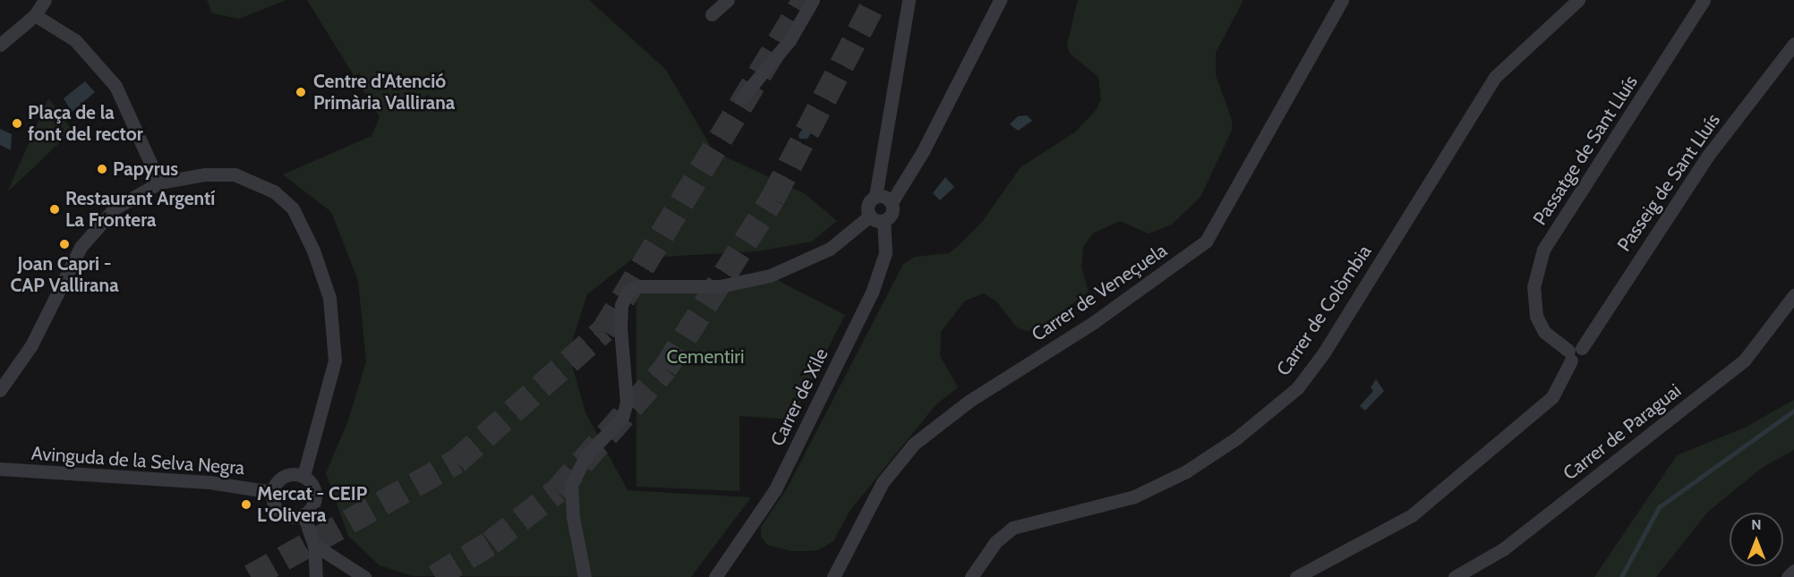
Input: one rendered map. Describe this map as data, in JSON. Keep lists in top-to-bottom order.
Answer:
{
  "streets": {
    "street": [
      "Passatge de Sant Lluís",
      "Passeig de Sant Lluís",
      "Carrer de Veneçuela",
      "Carrer de Colòmbia",
      "Carrer de Xile",
      "Carrer de Paraguai",
      "Avinguda de la Selva Negra"
    ]
  },
  "crossings": [
    ["Passatge de Sant Lluís", "Passeig de Sant Lluís"]
  ],
  "parks": ["Cementiri"],
  "places": [
    "Centre d'Atenció Primària Vallirana",
    "Plaça de la font del rector",
    "Papyrus",
    "Restaurant Argentí La Frontera",
    "Joan Capri - CAP Vallirana",
    "Mercat - CEIP L'Olivera"
  ],
  "north": "top"
}
